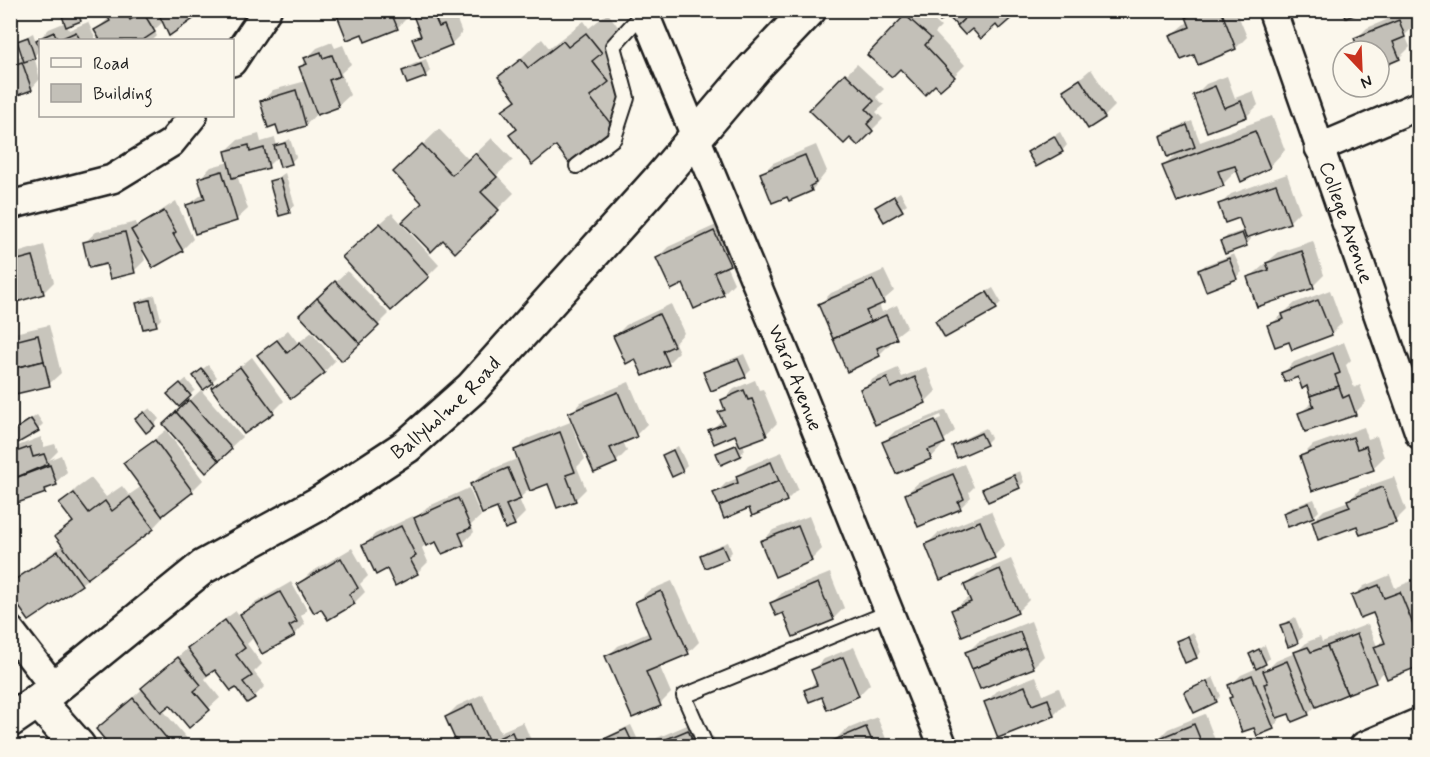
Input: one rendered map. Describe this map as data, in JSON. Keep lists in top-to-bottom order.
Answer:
{
  "streets": {
    "main road": ["Ballyholme Road"],
    "street": ["College Avenue", "Ward Avenue"]
  },
  "crossings": [
    ["Ward Avenue", "Ballyholme Road"]
  ],
  "legend": ["Road", "Building"],
  "north": "bottom right"
}
